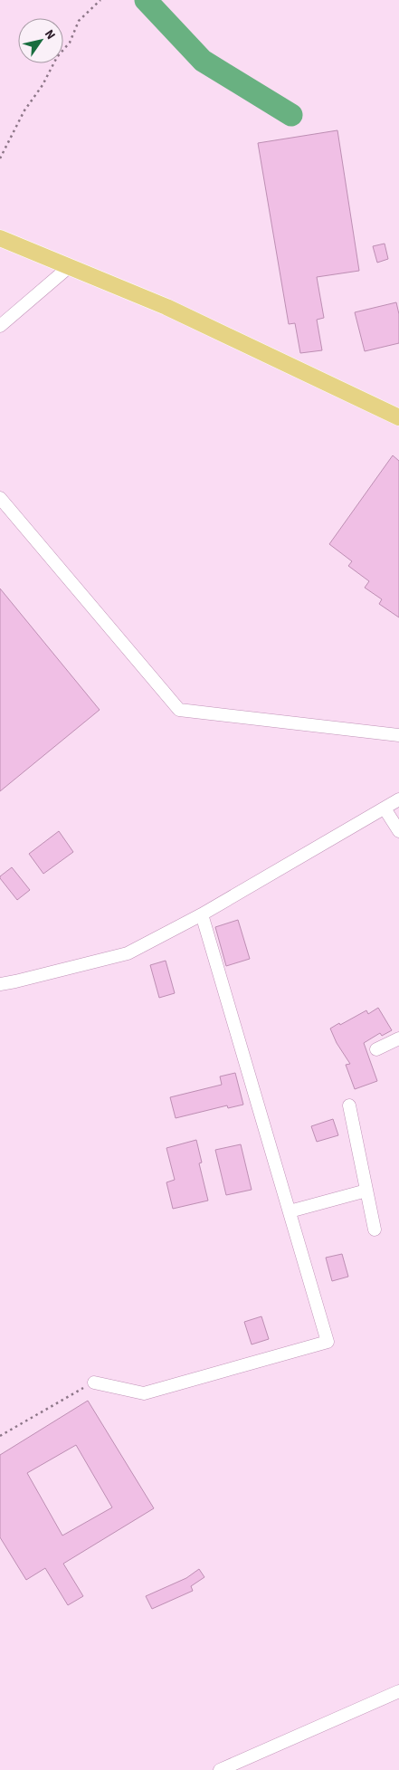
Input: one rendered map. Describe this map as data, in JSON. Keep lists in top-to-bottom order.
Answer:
{
  "north": "top right"
}
